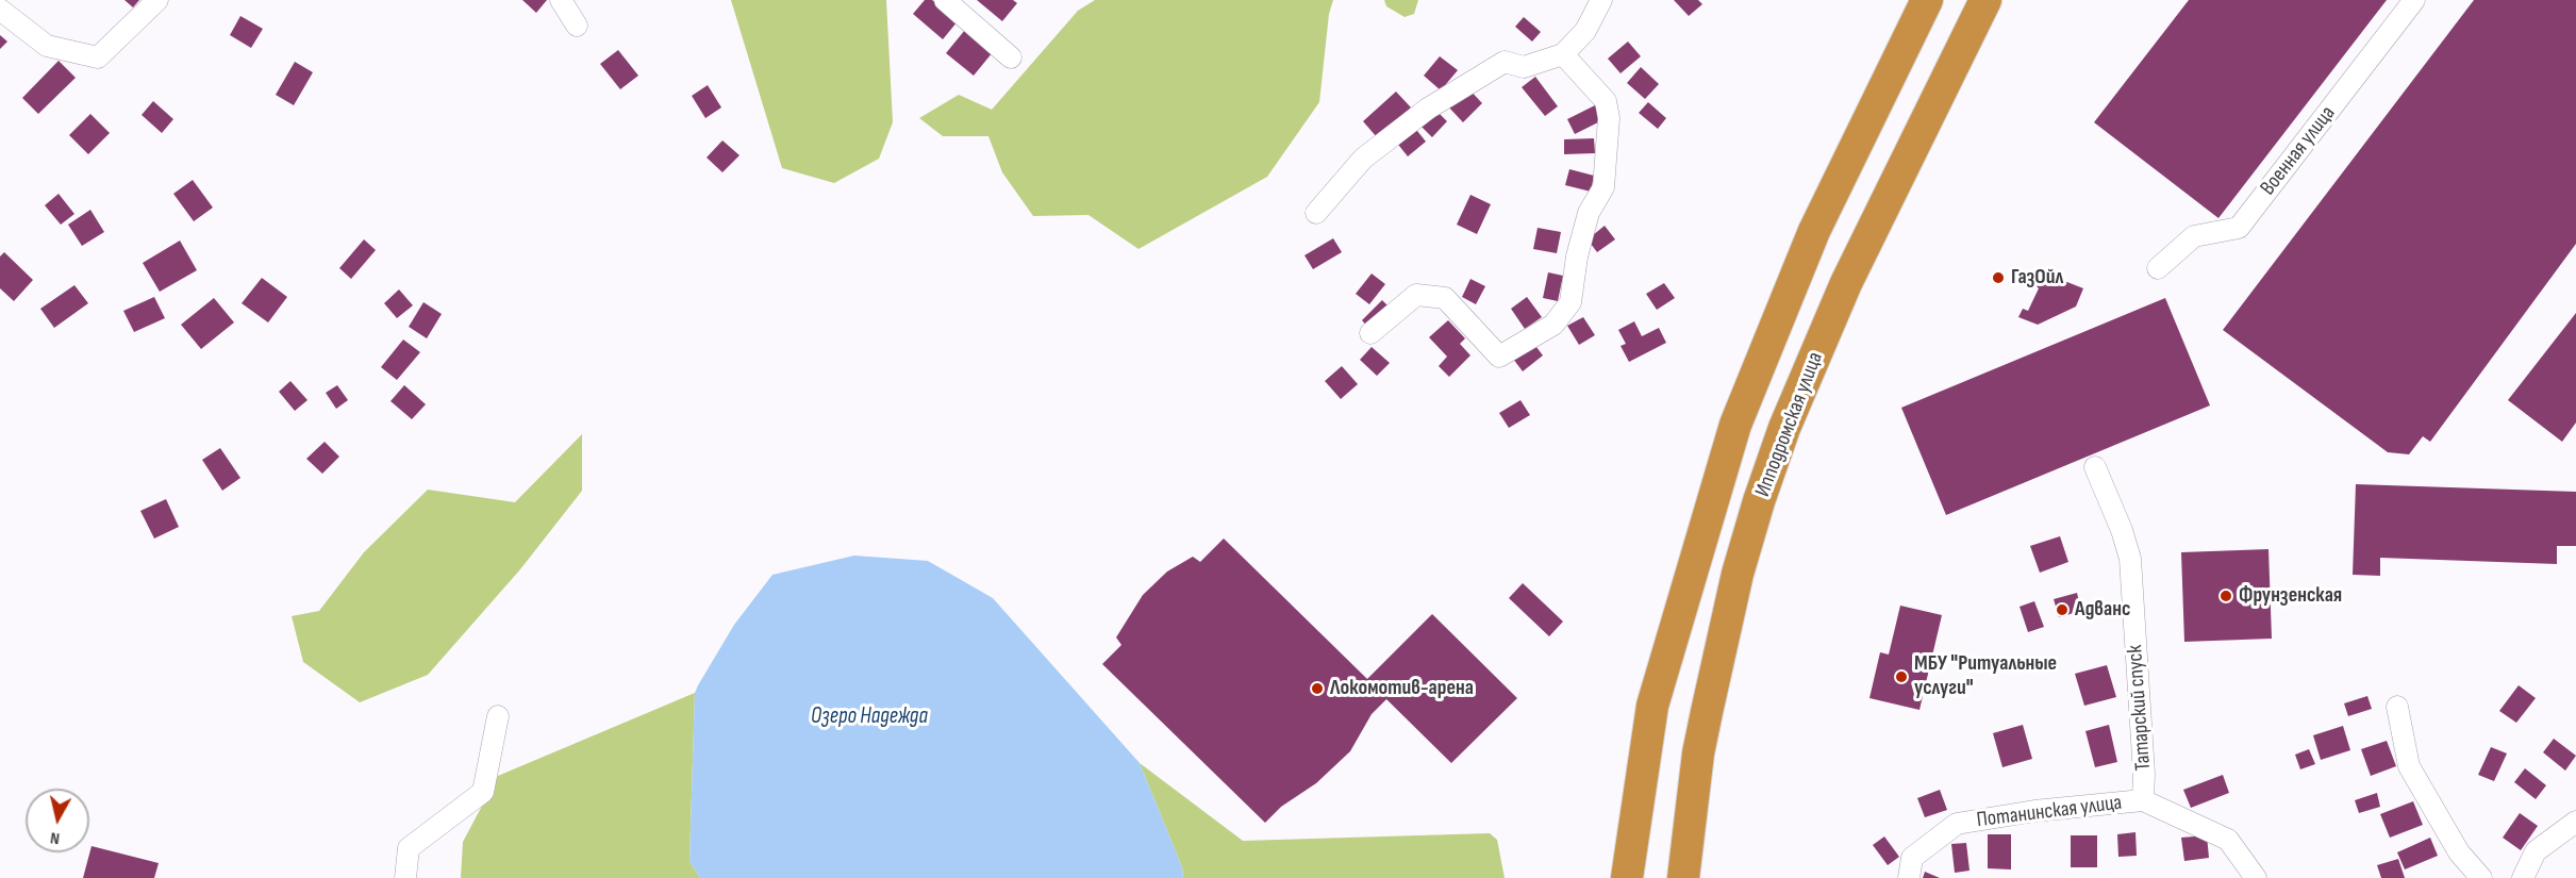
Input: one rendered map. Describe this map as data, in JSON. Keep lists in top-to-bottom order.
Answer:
{
  "streets": {
    "highway": ["Ипподромская улица"],
    "street": ["Военная улица", "Татарский спуск", "Потанинская улица"]
  },
  "crossings": [
    ["Татарский спуск", "Потанинская улица"]
  ],
  "water": ["Озеро Надежда"],
  "places": [
    "ГазОйл",
    "Фрунзенская",
    "Адванс",
    "МБУ \"Ритуальные услуги\"",
    "Локомотив-арена"
  ],
  "north": "bottom"
}
